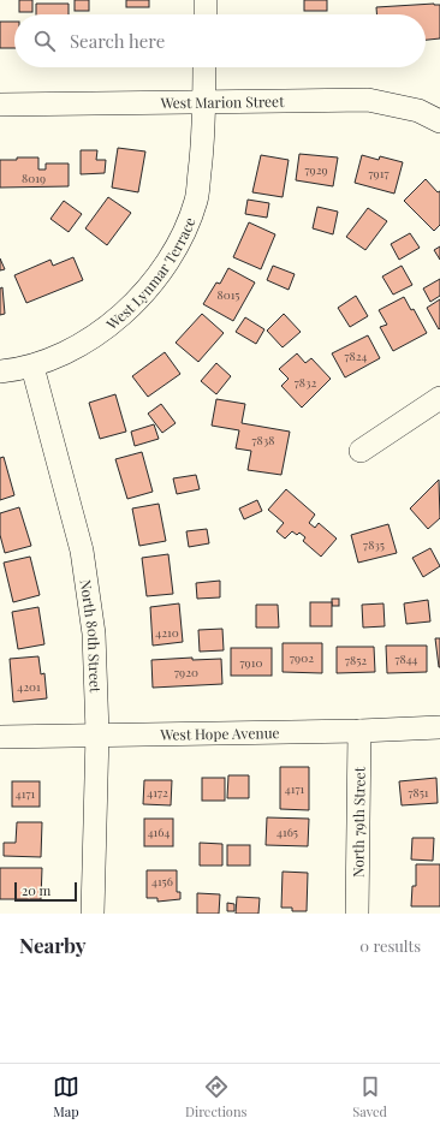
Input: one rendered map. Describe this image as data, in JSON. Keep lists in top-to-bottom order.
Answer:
{
  "streets": {
    "street": [
      "West Marion Street",
      "West Lynmar Terrace",
      "North 80th Street",
      "West Hope Avenue",
      "North 79th Street"
    ]
  },
  "crossings": [
    ["West Marion Street", "West Lynmar Terrace"],
    ["West Lynmar Terrace", "North 80th Street"],
    ["North 80th Street", "West Hope Avenue"],
    ["West Hope Avenue", "North 79th Street"]
  ],
  "house_numbers": [
    "7929",
    "7917",
    "8019",
    "8015",
    "7824",
    "7832",
    "7838",
    "7835",
    "4210",
    "7902",
    "7844",
    "7852",
    "7910",
    "7920",
    "4201",
    "4171",
    "4172",
    "7851",
    "4171",
    "4164",
    "4165",
    "4156"
  ],
  "scale_bar": "20 m",
  "page": {
    "search": "Search here",
    "scale": "20 m",
    "heading": ["Nearby", "0 results"],
    "nav": ["Map", "Directions", "Saved"]
  }
}
